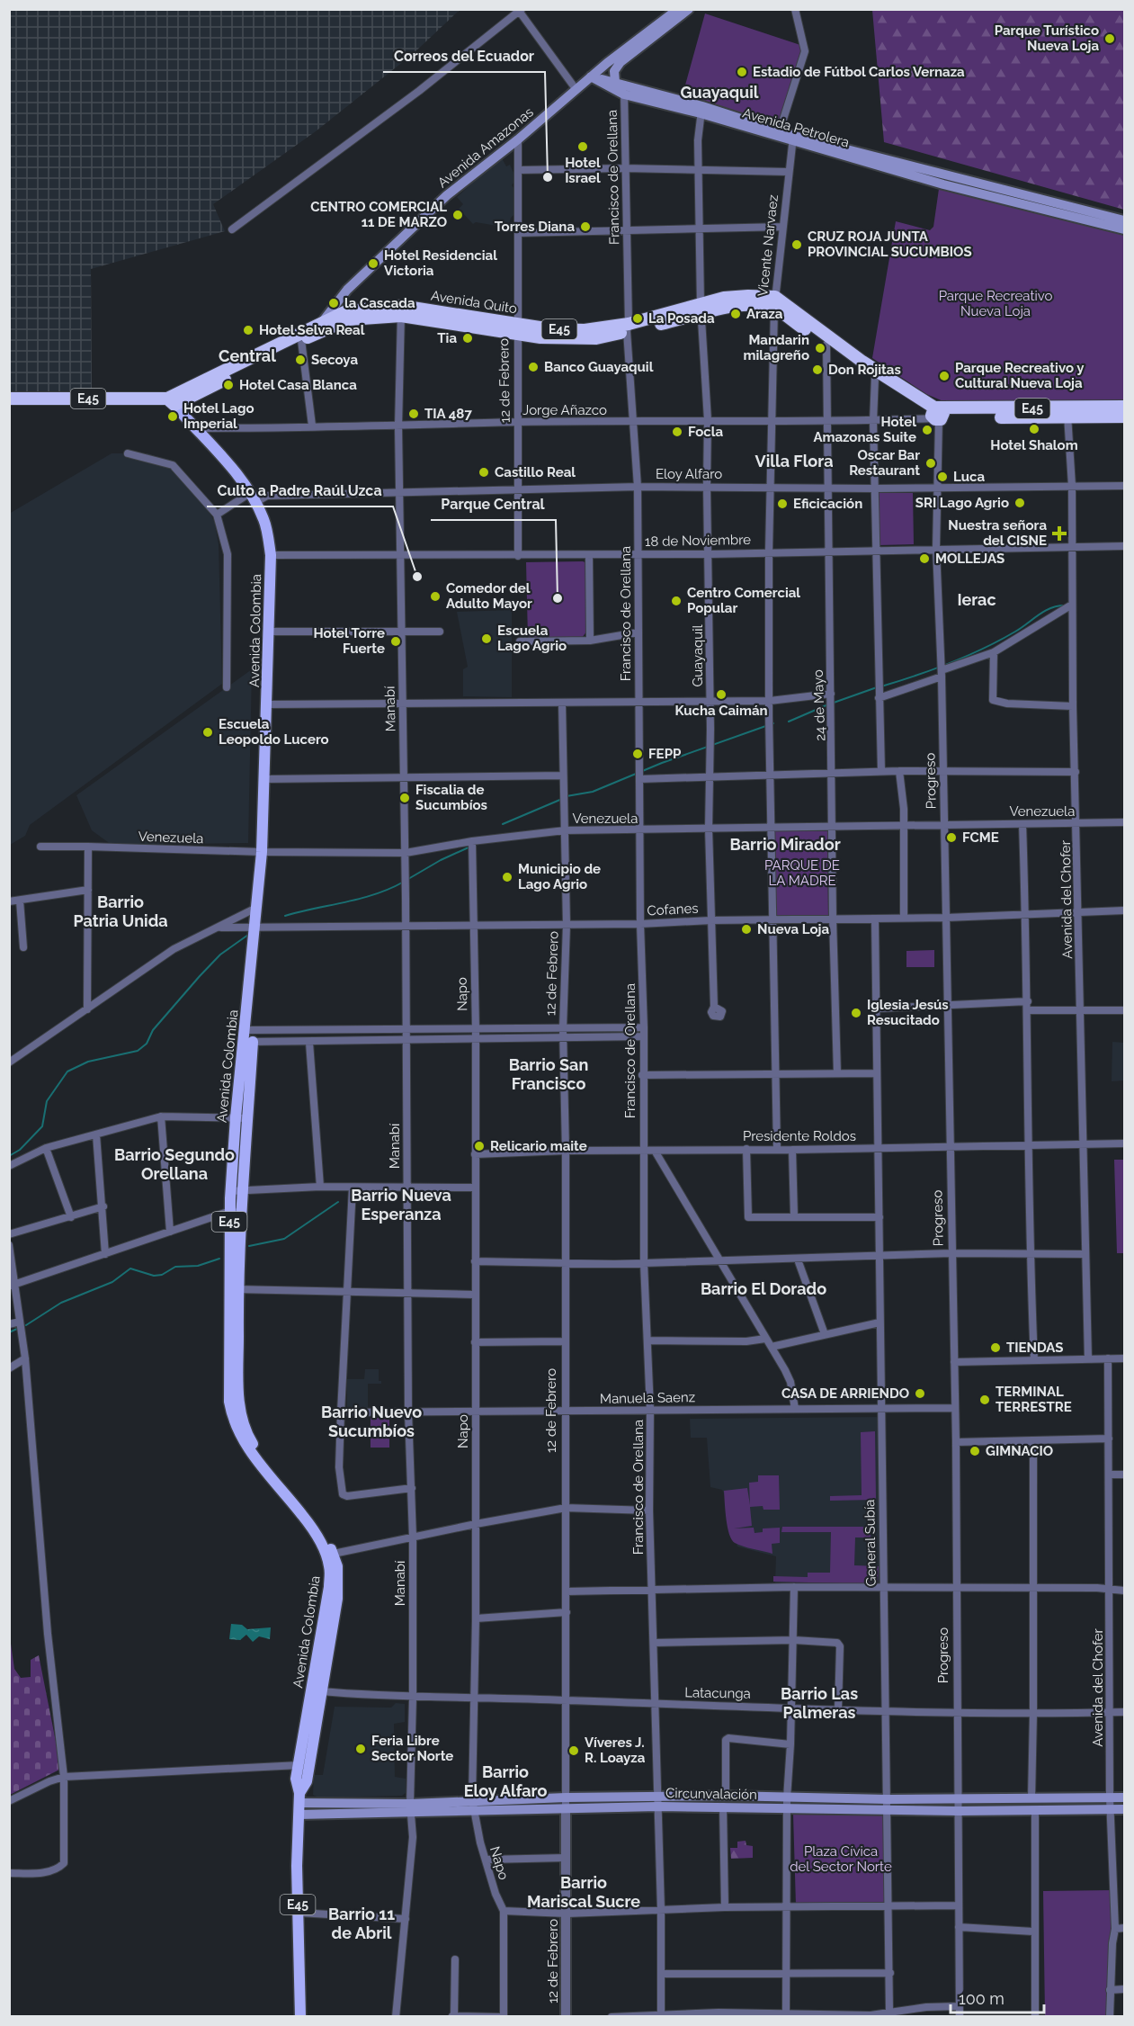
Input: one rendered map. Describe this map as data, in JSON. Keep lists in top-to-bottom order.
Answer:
{
  "streets": {
    "highway": ["Avenida Quito", "E45"],
    "main road": [
      "Avenida Petrolera",
      "Avenida Amazonas",
      "Avenida Colombia",
      "Circunvalación"
    ],
    "street": [
      "Francisco de Orellana",
      "Vicente Narvaez",
      "12 de Febrero",
      "Jorge Añazco",
      "Eloy Alfaro",
      "18 de Noviembre",
      "Guayaquil",
      "24 de Mayo",
      "Manabí",
      "Progreso",
      "Venezuela",
      "Avenida del Chofer",
      "Cofanes",
      "Napo",
      "Presidente Roldos",
      "Manuela Saenz",
      "General Subía",
      "Latacunga"
    ]
  },
  "crossings": [
    ["Avenida Petrolera", "Avenida Amazonas"],
    ["Avenida Petrolera", "Francisco de Orellana"],
    ["Avenida Petrolera", "Vicente Narvaez"],
    ["Avenida Petrolera", "Guayaquil"],
    ["Avenida Amazonas", "Avenida Quito"],
    ["Avenida Amazonas", "12 de Febrero"],
    ["Francisco de Orellana", "Avenida Quito"],
    ["Francisco de Orellana", "Jorge Añazco"],
    ["Francisco de Orellana", "Eloy Alfaro"],
    ["Francisco de Orellana", "18 de Noviembre"],
    ["Francisco de Orellana", "Venezuela"],
    ["Francisco de Orellana", "Cofanes"],
    ["Francisco de Orellana", "Presidente Roldos"],
    ["Francisco de Orellana", "Manuela Saenz"],
    ["Francisco de Orellana", "Latacunga"],
    ["Francisco de Orellana", "Circunvalación"],
    ["Vicente Narvaez", "Avenida Quito"],
    ["Vicente Narvaez", "Jorge Añazco"],
    ["Vicente Narvaez", "Eloy Alfaro"],
    ["Vicente Narvaez", "18 de Noviembre"],
    ["Avenida Quito", "E45"],
    ["Avenida Quito", "12 de Febrero"],
    ["Avenida Quito", "Avenida Colombia"],
    ["Avenida Quito", "Guayaquil"],
    ["Avenida Quito", "Manabí"],
    ["E45", "Jorge Añazco"],
    ["E45", "Avenida Colombia"],
    ["E45", "Progreso"],
    ["E45", "Avenida del Chofer"],
    ["12 de Febrero", "Jorge Añazco"],
    ["12 de Febrero", "Eloy Alfaro"],
    ["12 de Febrero", "18 de Noviembre"],
    ["12 de Febrero", "Venezuela"],
    ["12 de Febrero", "Cofanes"],
    ["12 de Febrero", "Presidente Roldos"],
    ["12 de Febrero", "Manuela Saenz"],
    ["12 de Febrero", "Latacunga"],
    ["12 de Febrero", "Circunvalación"],
    ["Jorge Añazco", "Avenida Colombia"],
    ["Jorge Añazco", "Guayaquil"],
    ["Jorge Añazco", "24 de Mayo"],
    ["Jorge Añazco", "Manabí"],
    ["Jorge Añazco", "Progreso"],
    ["Eloy Alfaro", "Avenida Colombia"],
    ["Eloy Alfaro", "Guayaquil"],
    ["Eloy Alfaro", "24 de Mayo"],
    ["Eloy Alfaro", "Manabí"],
    ["Eloy Alfaro", "Progreso"],
    ["Eloy Alfaro", "Avenida del Chofer"],
    ["18 de Noviembre", "Avenida Colombia"],
    ["18 de Noviembre", "Guayaquil"],
    ["18 de Noviembre", "24 de Mayo"],
    ["18 de Noviembre", "Manabí"],
    ["18 de Noviembre", "Progreso"],
    ["18 de Noviembre", "Avenida del Chofer"],
    ["Avenida Colombia", "Venezuela"],
    ["Avenida Colombia", "Cofanes"],
    ["Avenida Colombia", "Latacunga"],
    ["Avenida Colombia", "Circunvalación"],
    ["Guayaquil", "Venezuela"],
    ["Guayaquil", "Cofanes"],
    ["24 de Mayo", "Venezuela"],
    ["24 de Mayo", "Cofanes"],
    ["Manabí", "Venezuela"],
    ["Manabí", "Cofanes"],
    ["Manabí", "Manuela Saenz"],
    ["Manabí", "Latacunga"],
    ["Manabí", "Circunvalación"],
    ["Progreso", "Venezuela"],
    ["Progreso", "Cofanes"],
    ["Progreso", "Presidente Roldos"],
    ["Progreso", "Manuela Saenz"],
    ["Progreso", "Latacunga"],
    ["Progreso", "Circunvalación"],
    ["Venezuela", "Avenida del Chofer"],
    ["Venezuela", "Napo"],
    ["Avenida del Chofer", "Cofanes"],
    ["Avenida del Chofer", "Presidente Roldos"],
    ["Avenida del Chofer", "Latacunga"],
    ["Avenida del Chofer", "Circunvalación"],
    ["Cofanes", "Napo"],
    ["Cofanes", "General Subía"],
    ["Napo", "Presidente Roldos"],
    ["Napo", "Manuela Saenz"],
    ["Napo", "Latacunga"],
    ["Napo", "Circunvalación"],
    ["Presidente Roldos", "General Subía"],
    ["Manuela Saenz", "General Subía"],
    ["General Subía", "Latacunga"],
    ["General Subía", "Circunvalación"]
  ],
  "districts": [
    "Guayaquil",
    "Central",
    "Villa Flora",
    "Ierac",
    "Barrio Mirador",
    "Barrio Patria Unida",
    "Barrio San Francisco",
    "Barrio Segundo Orellana",
    "Barrio Nueva Esperanza",
    "Barrio El Dorado",
    "Barrio Nuevo Sucumbíos",
    "Barrio Las Palmeras",
    "Barrio Eloy Alfaro",
    "Barrio Mariscal Sucre",
    "Barrio 11 de Abril"
  ],
  "parks": ["Parque Recreativo Nueva Loja", "PARQUE DE LA MADRE", "Plaza Cívica del Sector Norte"],
  "places": {
    "other": [
      "Parque Turístico Nueva Loja",
      "Estadio de Fútbol Carlos Vernaza",
      "Hotel Israel",
      "Correos del Ecuador",
      "CENTRO COMERCIAL 11 DE MARZO",
      "Torres Diana",
      "CRUZ ROJA JUNTA PROVINCIAL SUCUMBIOS",
      "Hotel Residencial Victoria",
      "la Cascada",
      "Araza",
      "La Posada",
      "Hotel Selva Real",
      "Tia",
      "Mandarin milagreño",
      "Secoya",
      "Banco Guayaquil",
      "Don Rojitas",
      "Parque Recreativo y Cultural Nueva Loja",
      "Hotel Casa Blanca",
      "TIA 487",
      "Hotel Lago Imperial",
      "Hotel Shalom",
      "Hotel Amazonas Suite",
      "Focla",
      "Oscar Bar Restaurant",
      "Castillo Real",
      "Luca",
      "SRI Lago Agrio",
      "Eficicación",
      "MOLLEJAS",
      "Culto a Padre Raúl Uzca",
      "Comedor del Adulto Mayor",
      "Parque Central",
      "Centro Comercial Popular",
      "Escuela Lago Agrio",
      "Hotel Torre Fuerte",
      "Kucha Caimán",
      "Escuela Leopoldo Lucero",
      "FEPP",
      "Fiscalia de Sucumbíos",
      "FCME",
      "Municipio de Lago Agrio",
      "Nueva Loja",
      "Iglesia Jesús Resucitado",
      "Relicario maite",
      "TIENDAS",
      "CASA DE ARRIENDO",
      "TERMINAL TERRESTRE",
      "GIMNACIO",
      "Feria Libre Sector Norte",
      "Víveres J. R. Loayza"
    ],
    "health": ["Nuestra señora del CISNE"]
  },
  "scale_bar": "100 m"
}
